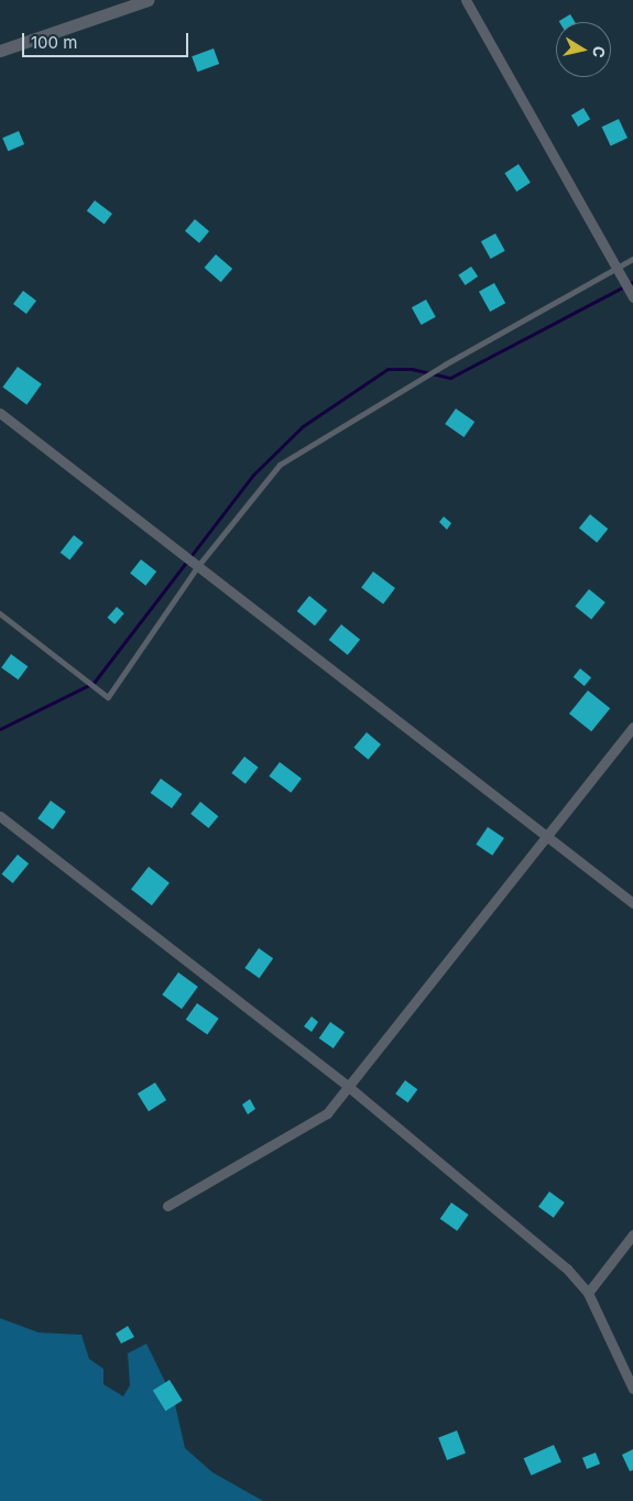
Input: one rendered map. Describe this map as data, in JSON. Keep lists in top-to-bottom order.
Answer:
{
  "scale_bar": "100 m",
  "north": "right"
}
